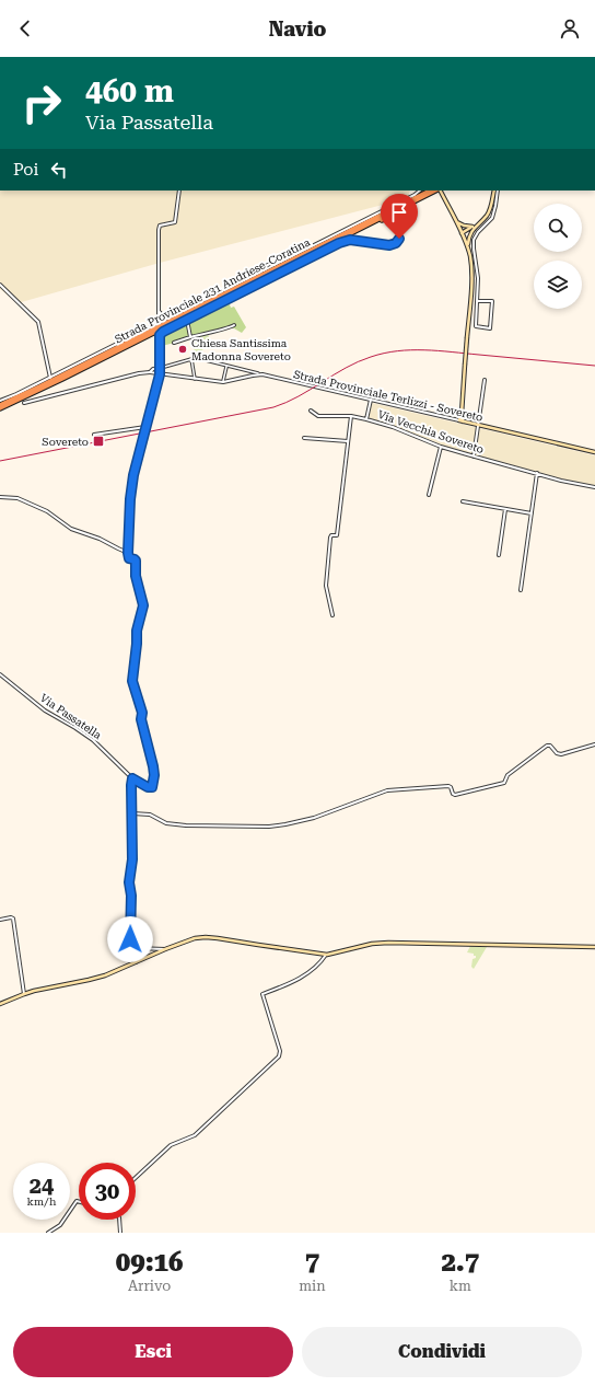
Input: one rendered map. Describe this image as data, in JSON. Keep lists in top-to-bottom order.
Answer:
{
  "streets": {
    "highway": ["Strada Provinciale 231 Andriese-Coratina"],
    "main road": ["Strada Provinciale Terlizzi - Sovereto"],
    "street": ["Via Vecchia Sovereto", "Via Passatella"]
  },
  "crossings": [
    ["Strada Provinciale Terlizzi - Sovereto", "Via Passatella"]
  ],
  "places": {
    "other": ["Chiesa Santissima Madonna Sovereto"],
    "transit": ["Sovereto"]
  },
  "page": {
    "header": "Navio",
    "turn": ["460 m", "Via Passatella"],
    "then": "Poi",
    "speed": "24 km/h",
    "limit": "30",
    "eta": [
      "09:16",
      "Arrivo",
      "7",
      "min",
      "2.7",
      "km"
    ],
    "buttons": ["Esci", "Condividi"]
  }
}
